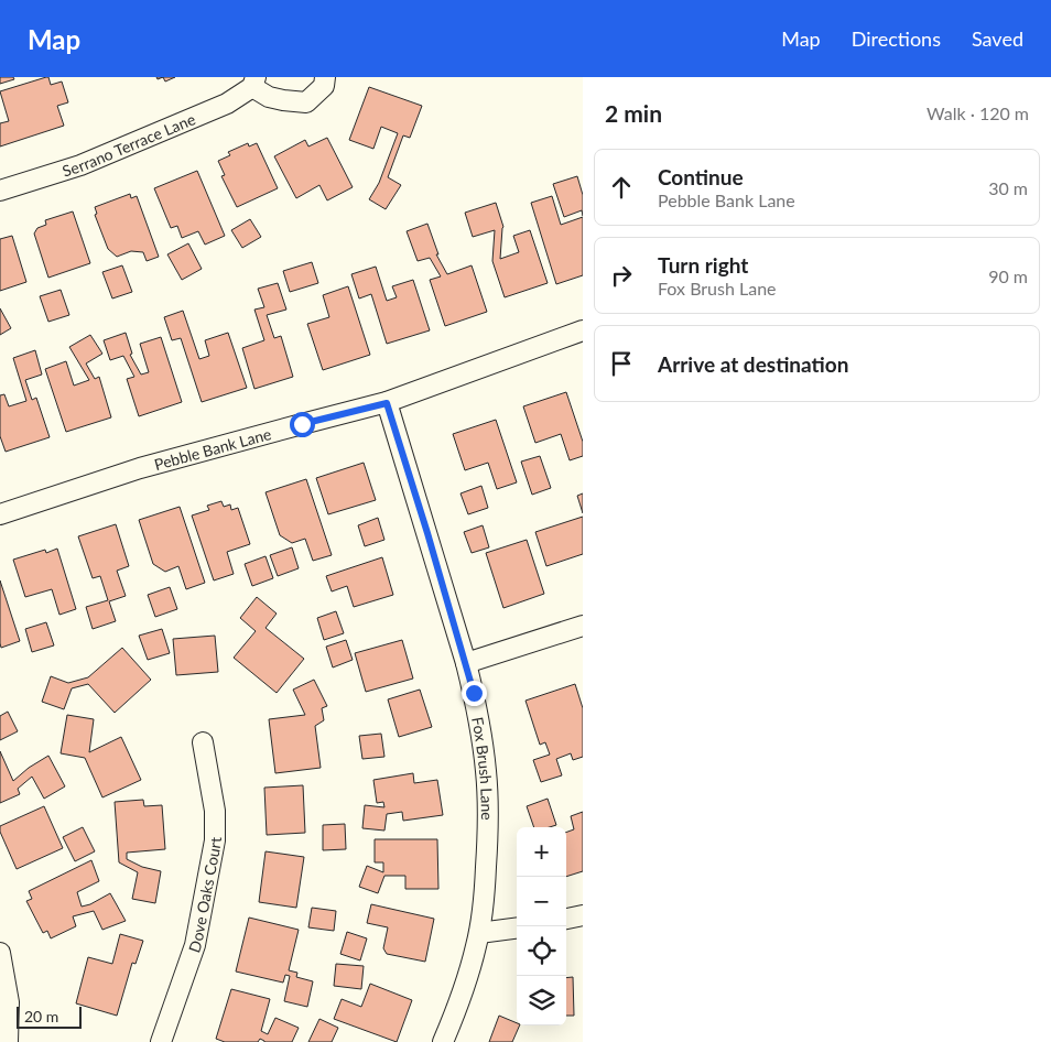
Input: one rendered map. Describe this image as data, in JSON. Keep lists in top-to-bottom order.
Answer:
{
  "streets": {
    "street": [
      "Serrano Terrace Lane",
      "Pebble Bank Lane",
      "Fox Brush Lane",
      "Dove Oaks Court"
    ]
  },
  "crossings": [
    ["Pebble Bank Lane", "Fox Brush Lane"]
  ],
  "scale_bar": "20 m",
  "page": {
    "header": "Map",
    "nav": ["Map", "Directions", "Saved"],
    "heading": ["2 min", "Walk · 120 m"],
    "list": [
      ["Continue", "Pebble Bank Lane", "30 m"],
      ["Turn right", "Fox Brush Lane", "90 m"],
      "Arrive at destination"
    ],
    "map_buttons": ["+", "−"],
    "scale": "20 m"
  }
}
